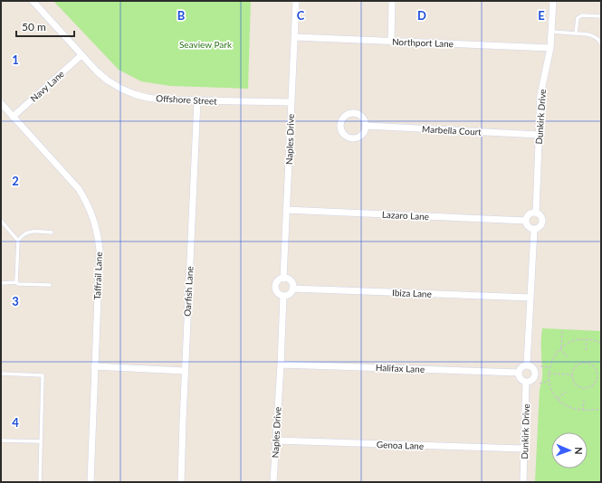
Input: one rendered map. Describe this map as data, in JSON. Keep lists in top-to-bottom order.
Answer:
{
  "streets": {
    "street": [
      "Northport Lane",
      "Navy Lane",
      "Offshore Street",
      "Dunkirk Drive",
      "Marbella Court",
      "Naples Drive",
      "Lazaro Lane",
      "Taffrail Lane",
      "Oarfish Lane",
      "Ibiza Lane",
      "Halifax Lane",
      "Genoa Lane"
    ]
  },
  "crossings": [
    ["Northport Lane", "Dunkirk Drive"],
    ["Northport Lane", "Naples Drive"],
    ["Navy Lane", "Offshore Street"],
    ["Navy Lane", "Taffrail Lane"],
    ["Offshore Street", "Naples Drive"],
    ["Offshore Street", "Oarfish Lane"],
    ["Dunkirk Drive", "Marbella Court"],
    ["Dunkirk Drive", "Lazaro Lane"],
    ["Dunkirk Drive", "Halifax Lane"],
    ["Dunkirk Drive", "Genoa Lane"],
    ["Naples Drive", "Lazaro Lane"],
    ["Naples Drive", "Ibiza Lane"],
    ["Naples Drive", "Halifax Lane"],
    ["Naples Drive", "Genoa Lane"]
  ],
  "parks": ["Seaview Park"],
  "scale_bar": "50 m",
  "north": "right",
  "grid": {
    "columns": [
      "B",
      "C",
      "D",
      "E"
    ],
    "rows": [
      "1",
      "2",
      "3",
      "4"
    ]
  }
}
